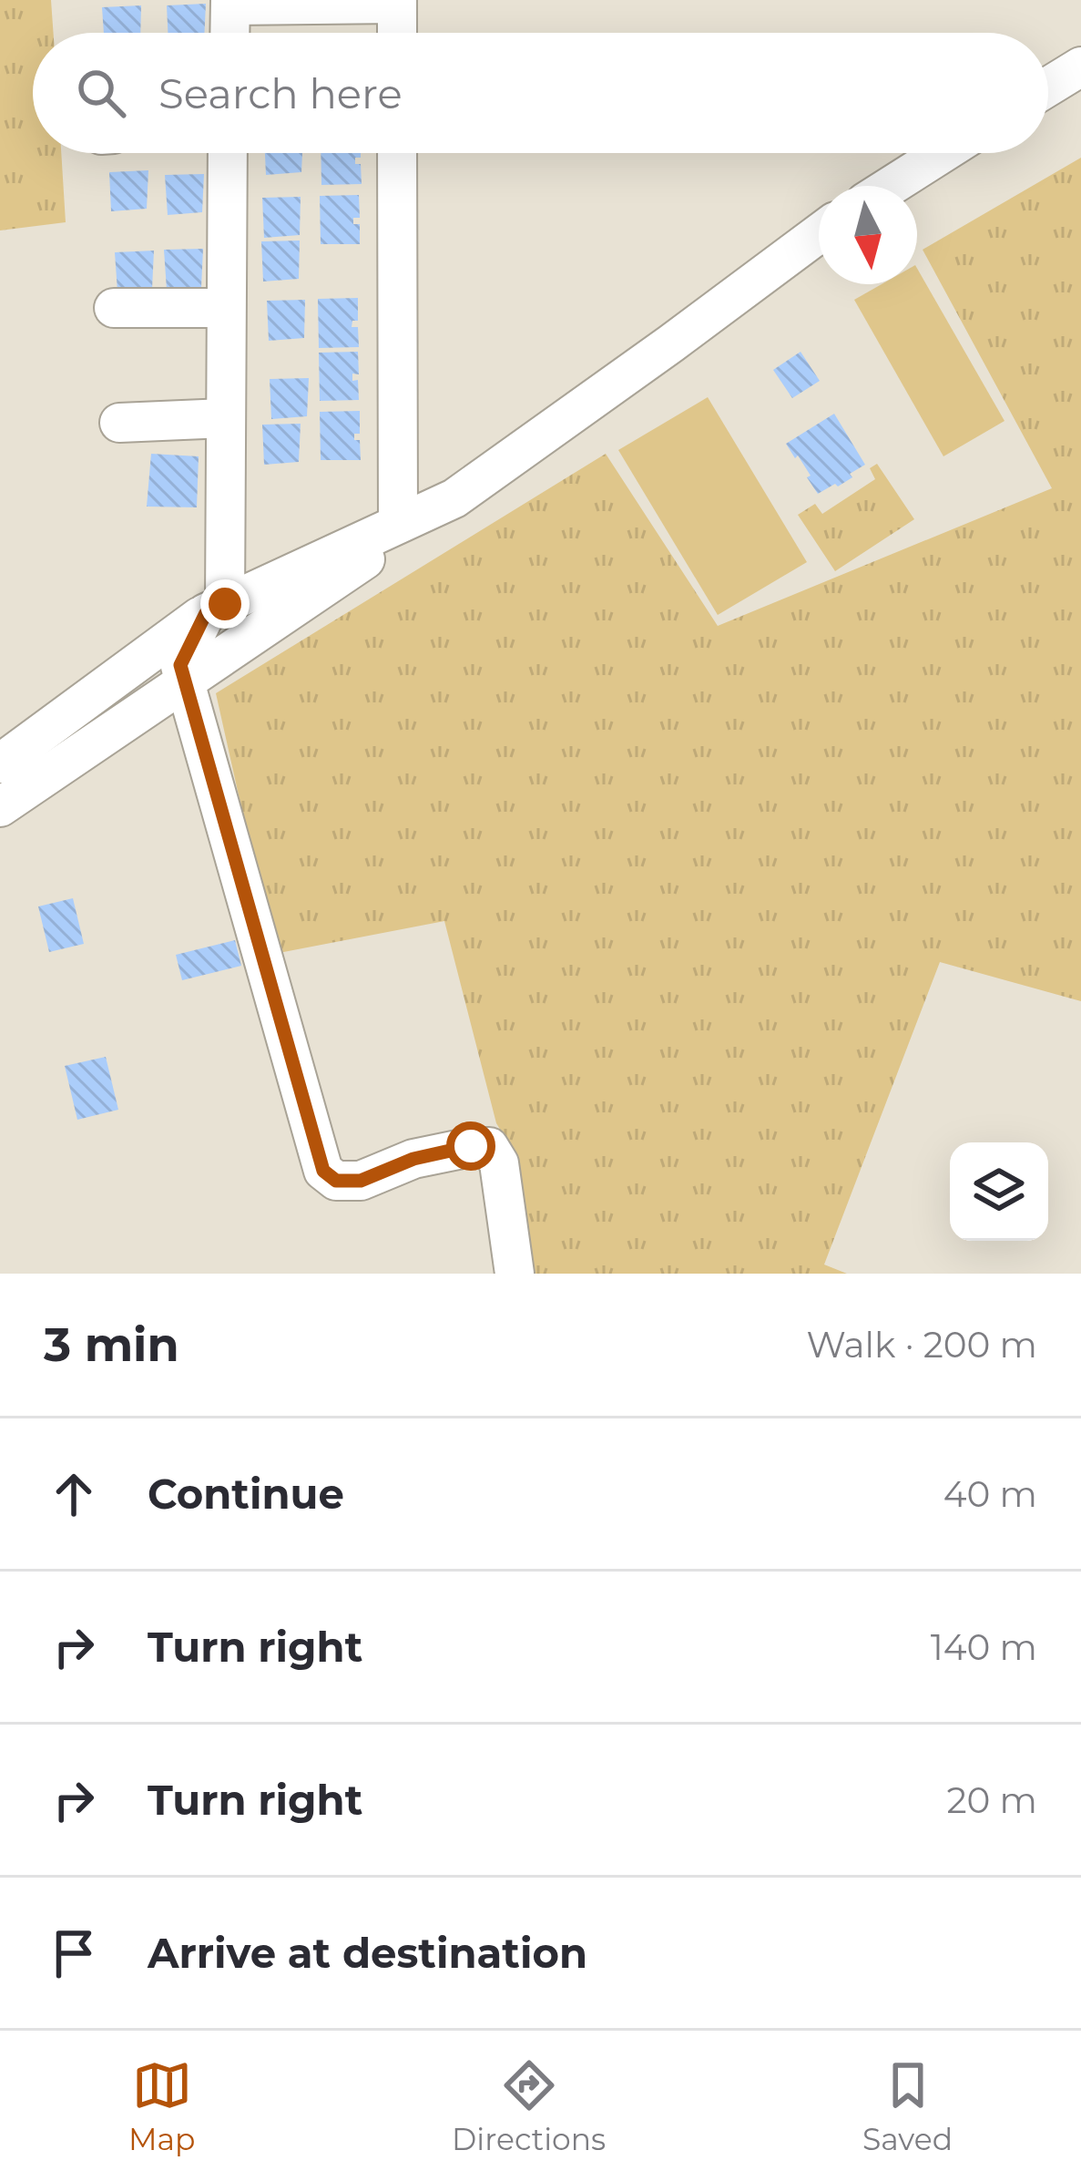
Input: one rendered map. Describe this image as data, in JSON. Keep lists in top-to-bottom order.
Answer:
{
  "north": "bottom",
  "page": {
    "search": "Search here",
    "heading": ["3 min", "Walk · 200 m"],
    "list": [
      ["Continue", "40 m"],
      ["Turn right", "140 m"],
      ["Turn right", "20 m"],
      "Arrive at destination"
    ],
    "nav": ["Map", "Directions", "Saved"]
  }
}
